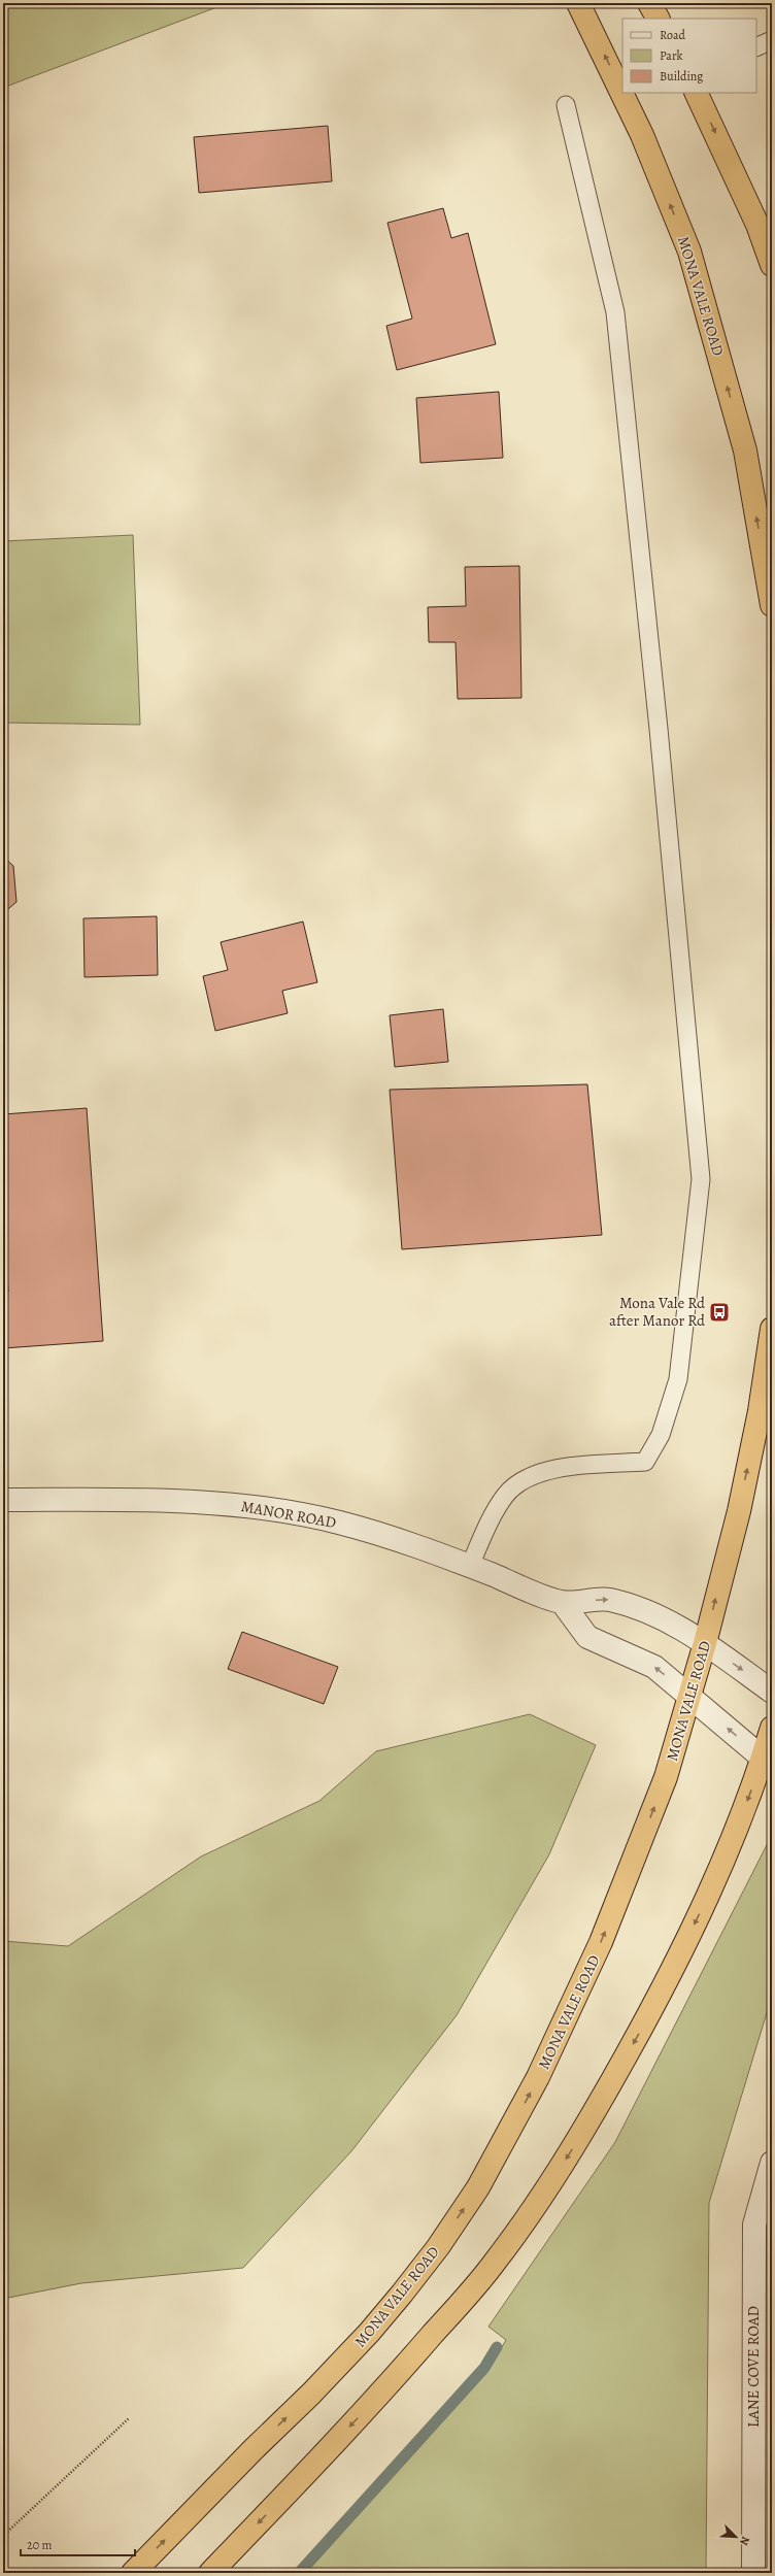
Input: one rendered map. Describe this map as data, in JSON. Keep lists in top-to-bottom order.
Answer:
{
  "streets": {
    "highway": ["MONA VALE ROAD"],
    "street": ["MANOR ROAD", "LANE COVE ROAD"]
  },
  "crossings": [
    ["MONA VALE ROAD", "MANOR ROAD"]
  ],
  "places": {
    "bus stop": ["Mona Vale Rd after Manor Rd"]
  },
  "legend": ["Road", "Park", "Building"],
  "scale_bar": "20 m",
  "north": "bottom right"
}
